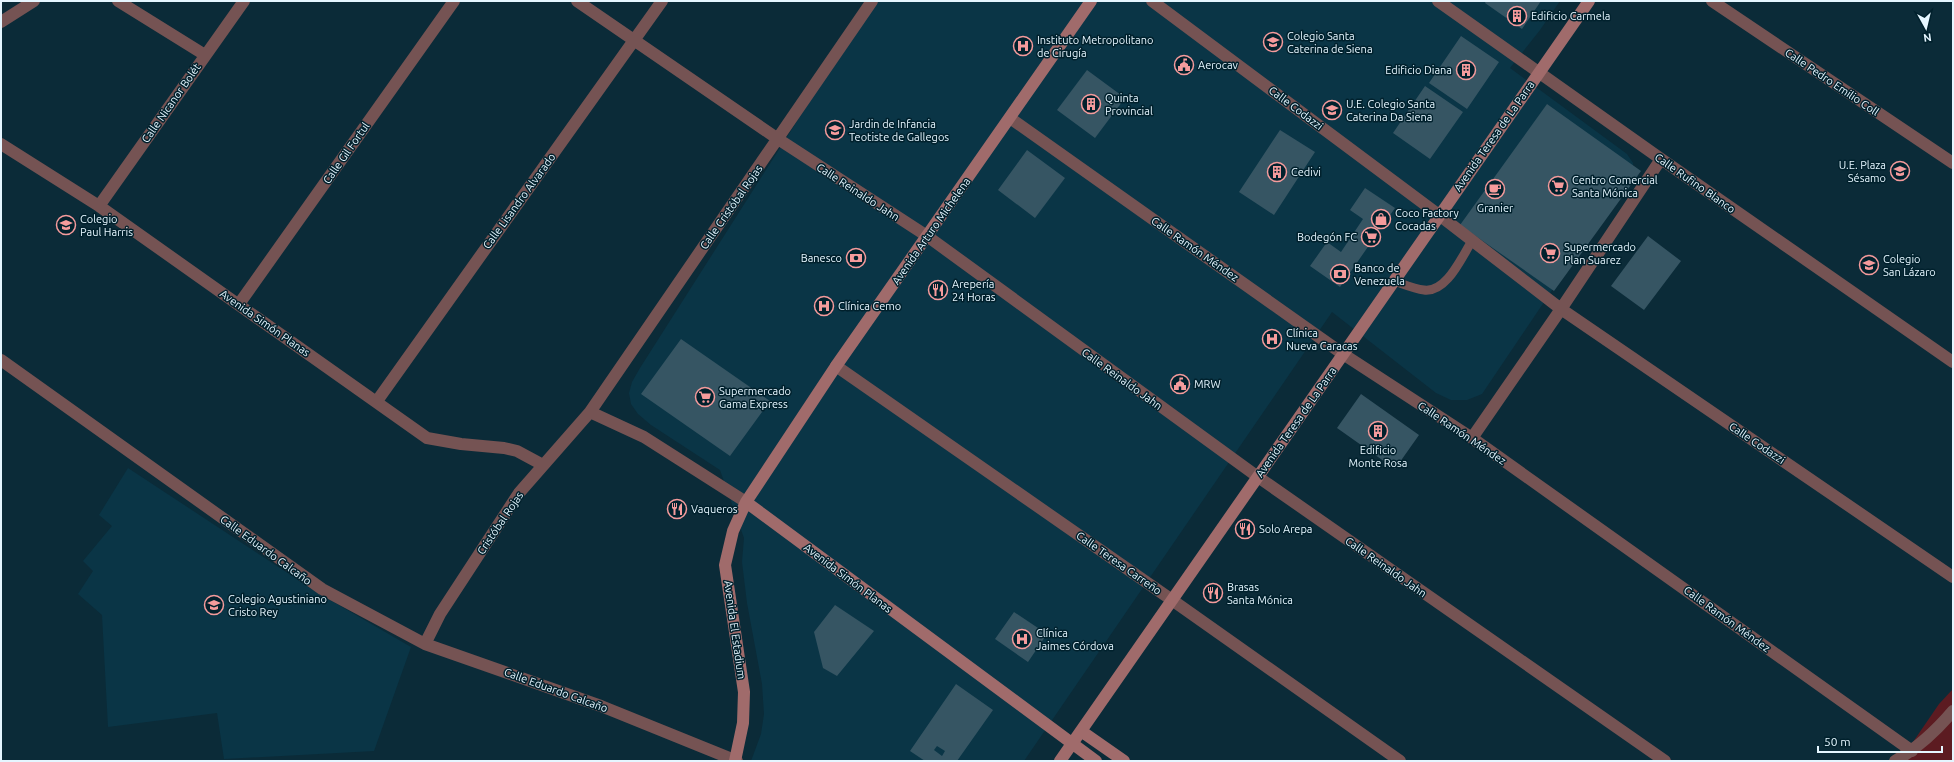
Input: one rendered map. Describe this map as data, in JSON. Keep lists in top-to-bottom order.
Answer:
{
  "streets": {
    "street": [
      "Calle Pedro Emilio Coll",
      "Calle Nicanor Bolét",
      "Calle Codazzi",
      "Avenida Teresa de La Parra",
      "Calle Gil Fortul",
      "Calle Rufino Blanco",
      "Calle Reinaldo Jahn",
      "Calle Lisandro Alvarado",
      "Calle Cristóbal Rojas",
      "Avenida Arturo Michelena",
      "Calle Ramón Méndez",
      "Avenida Simón Planas",
      "Cristóbal Rojas",
      "Calle Eduardo Calcaño",
      "Calle Teresa Carreño",
      "Avenida El Estadium"
    ]
  },
  "crossings": [
    ["Calle Nicanor Bolét", "Avenida Simón Planas"],
    ["Calle Codazzi", "Avenida Teresa de La Parra"],
    ["Avenida Teresa de La Parra", "Calle Rufino Blanco"],
    ["Avenida Teresa de La Parra", "Calle Reinaldo Jahn"],
    ["Avenida Teresa de La Parra", "Calle Ramón Méndez"],
    ["Avenida Teresa de La Parra", "Avenida Simón Planas"],
    ["Avenida Teresa de La Parra", "Calle Teresa Carreño"],
    ["Calle Gil Fortul", "Avenida Simón Planas"],
    ["Calle Reinaldo Jahn", "Calle Lisandro Alvarado"],
    ["Calle Reinaldo Jahn", "Calle Cristóbal Rojas"],
    ["Calle Reinaldo Jahn", "Avenida Arturo Michelena"],
    ["Calle Lisandro Alvarado", "Avenida Simón Planas"],
    ["Calle Cristóbal Rojas", "Avenida Simón Planas"],
    ["Calle Cristóbal Rojas", "Cristóbal Rojas"],
    ["Avenida Arturo Michelena", "Calle Ramón Méndez"],
    ["Avenida Arturo Michelena", "Avenida Simón Planas"],
    ["Avenida Arturo Michelena", "Calle Teresa Carreño"],
    ["Avenida Arturo Michelena", "Avenida El Estadium"],
    ["Avenida Simón Planas", "Cristóbal Rojas"],
    ["Avenida Simón Planas", "Avenida El Estadium"],
    ["Cristóbal Rojas", "Calle Eduardo Calcaño"],
    ["Calle Eduardo Calcaño", "Avenida El Estadium"]
  ],
  "places": {
    "building": [
      "Edificio Carmela",
      "Edificio Diana",
      "Quinta Provincial",
      "Cedivi",
      "Edificio Monte Rosa"
    ],
    "school or university": [
      "Colegio Santa Caterina de Siena",
      "U.E. Colegio Santa Caterina Da Siena",
      "Jardin de Infancia Teotiste de Gallegos",
      "U.E. Plaza Sésamo",
      "Colegio Paul Harris",
      "Colegio San Lázaro",
      "Colegio Agustiniano Cristo Rey"
    ],
    "hospital": [
      "Instituto Metropolitano de Cirugía",
      "Clínica Cemo",
      "Clínica Nueva Caracas",
      "Clínica Jaimes Córdova"
    ],
    "public building": ["Aerocav", "MRW"],
    "supermarket": [
      "Centro Comercial Santa Mónica",
      "Bodegón FC",
      "Supermercado Plan Suarez",
      "Supermercado Gama Express"
    ],
    "cafe": ["Granier"],
    "shop": ["Coco Factory Cocadas"],
    "bank": ["Banesco", "Banco de Venezuela"],
    "restaurant": [
      "Arepería 24 Horas",
      "Vaqueros",
      "Solo Arepa",
      "Brasas Santa Mónica"
    ]
  },
  "scale_bar": "50 m",
  "north": "bottom"
}
